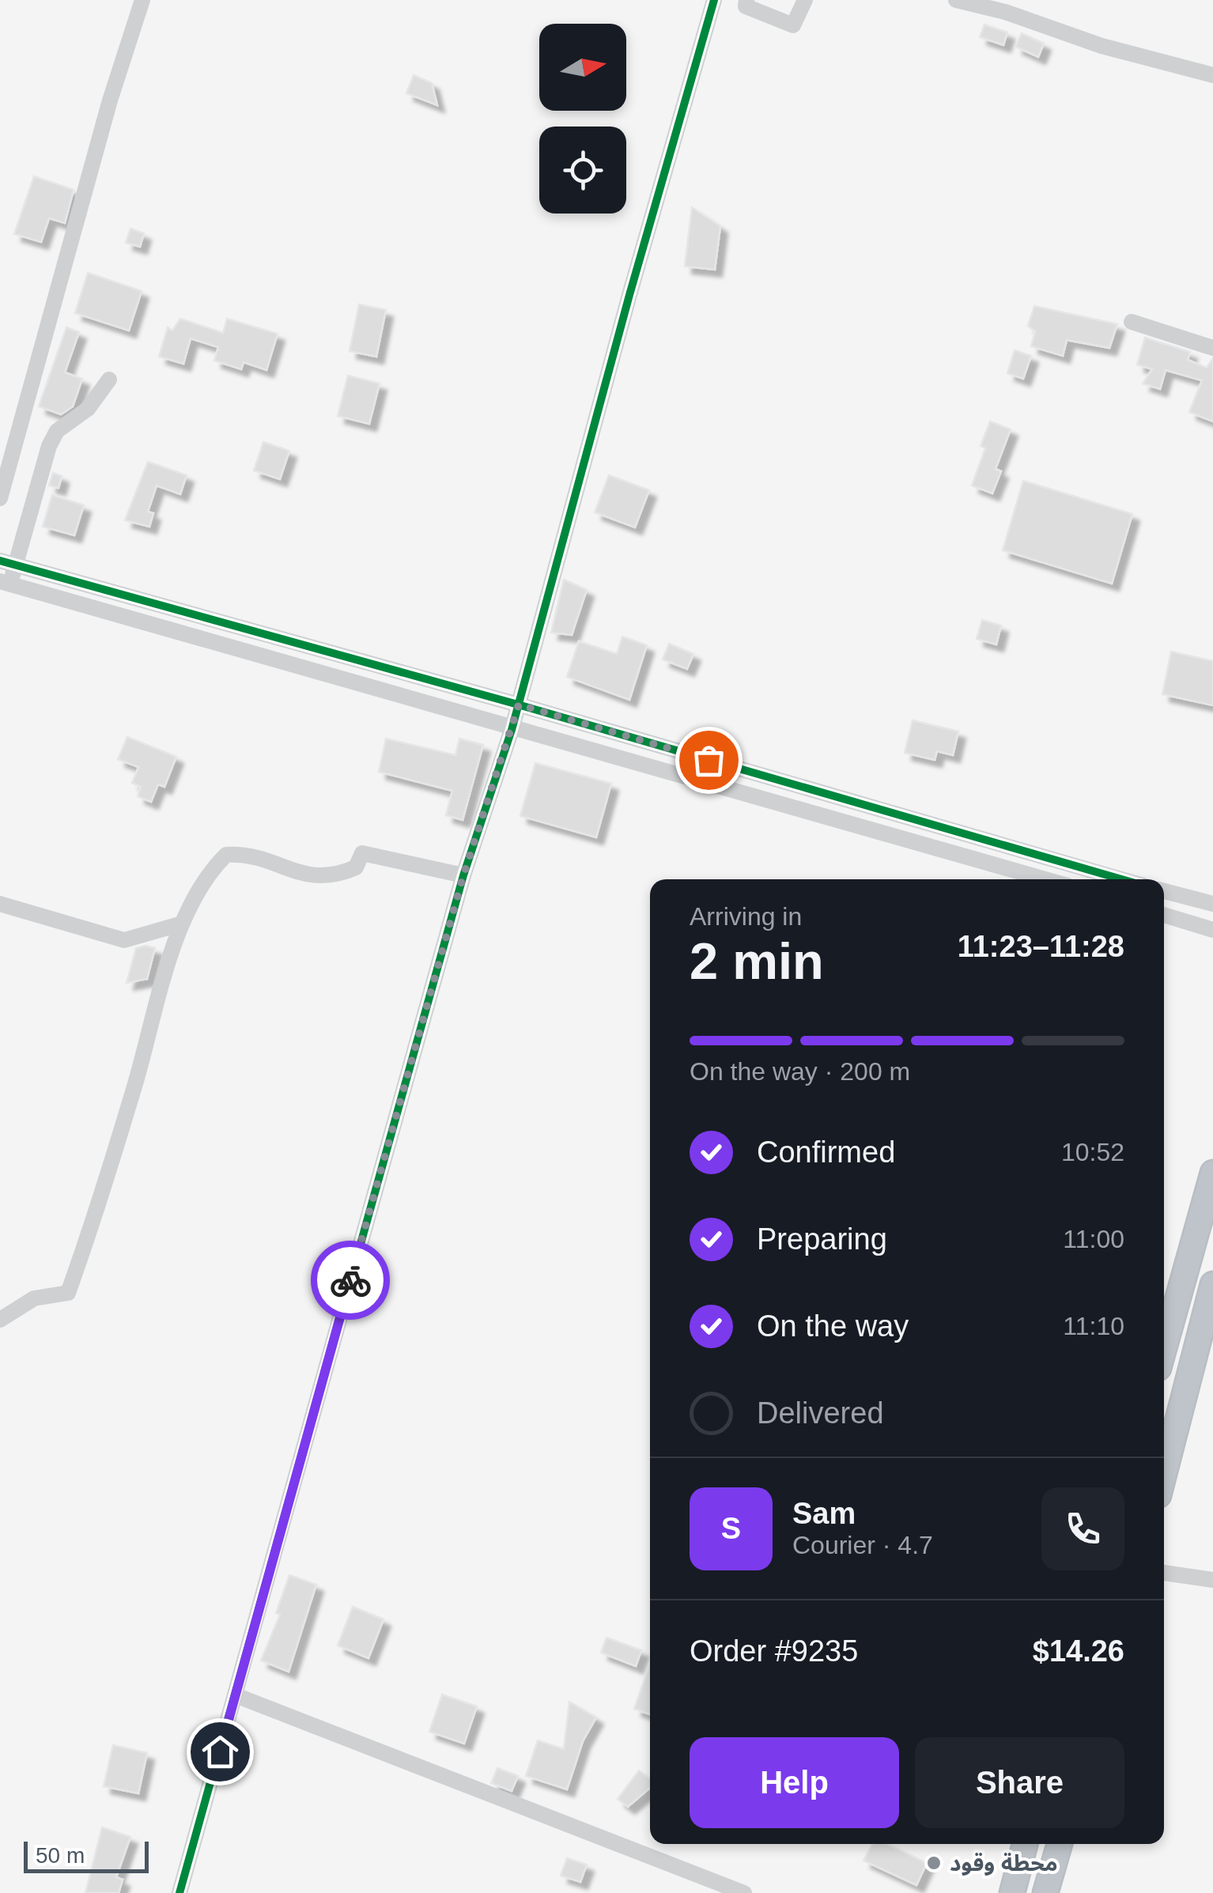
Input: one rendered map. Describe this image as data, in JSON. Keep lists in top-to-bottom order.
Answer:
{
  "places": ["محطة وقود"],
  "scale_bar": "50 m",
  "north": "right",
  "page": {
    "heading": ["2 min", "Arriving in", "11:23–11:28"],
    "panel": [
      "Sam",
      "Courier · 4.7",
      "Order #9235",
      "$14.26"
    ],
    "bar": "On the way · 200 m",
    "list": [
      ["Confirmed", "10:52"],
      ["Preparing", "11:00"],
      ["On the way", "11:10"],
      "Delivered"
    ],
    "round": "S",
    "buttons": ["Help", "Share"],
    "scale": "50 m"
  }
}
